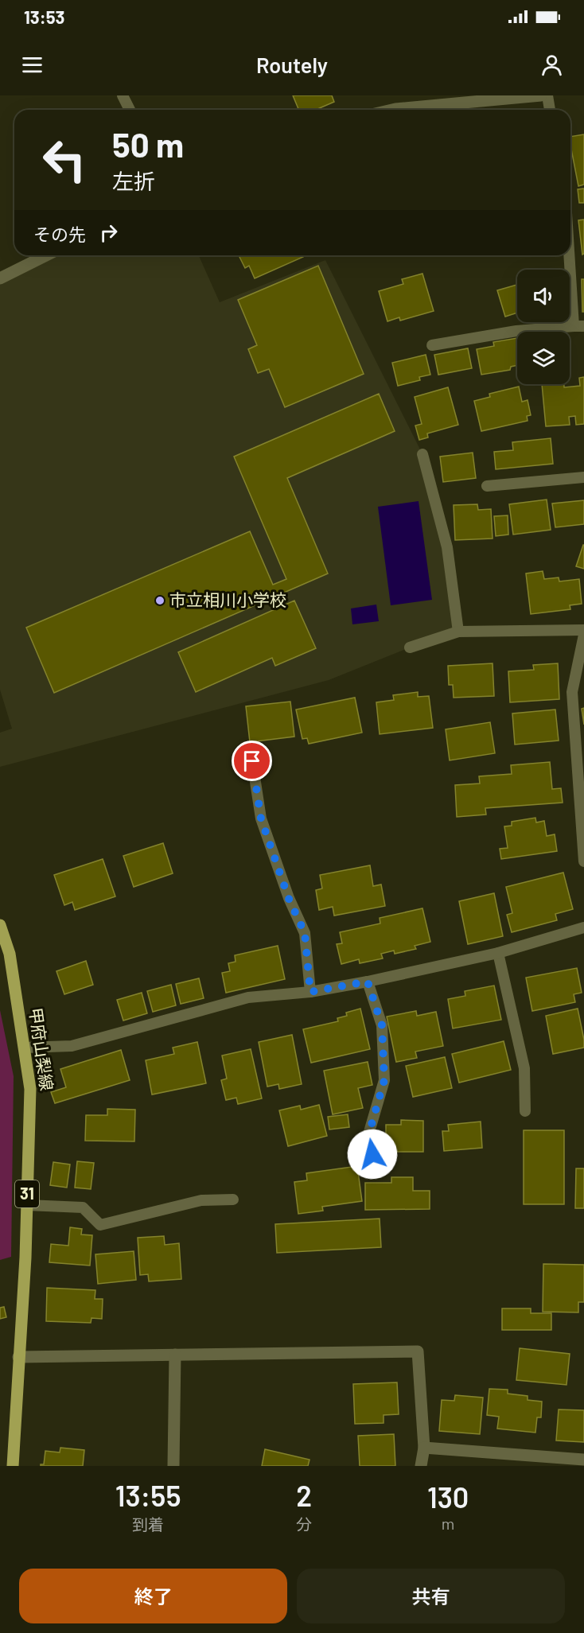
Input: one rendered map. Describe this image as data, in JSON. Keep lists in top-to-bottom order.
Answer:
{
  "streets": {
    "main road": ["甲府山梨線", "31"]
  },
  "places": ["市立相川小学校"],
  "page": {
    "status": "13:53",
    "header": "Routely",
    "turn": ["50 m", "左折"],
    "then": "その先",
    "eta": [
      "13:55",
      "到着",
      "2",
      "分",
      "130",
      "m"
    ],
    "buttons": ["終了", "共有"]
  }
}
